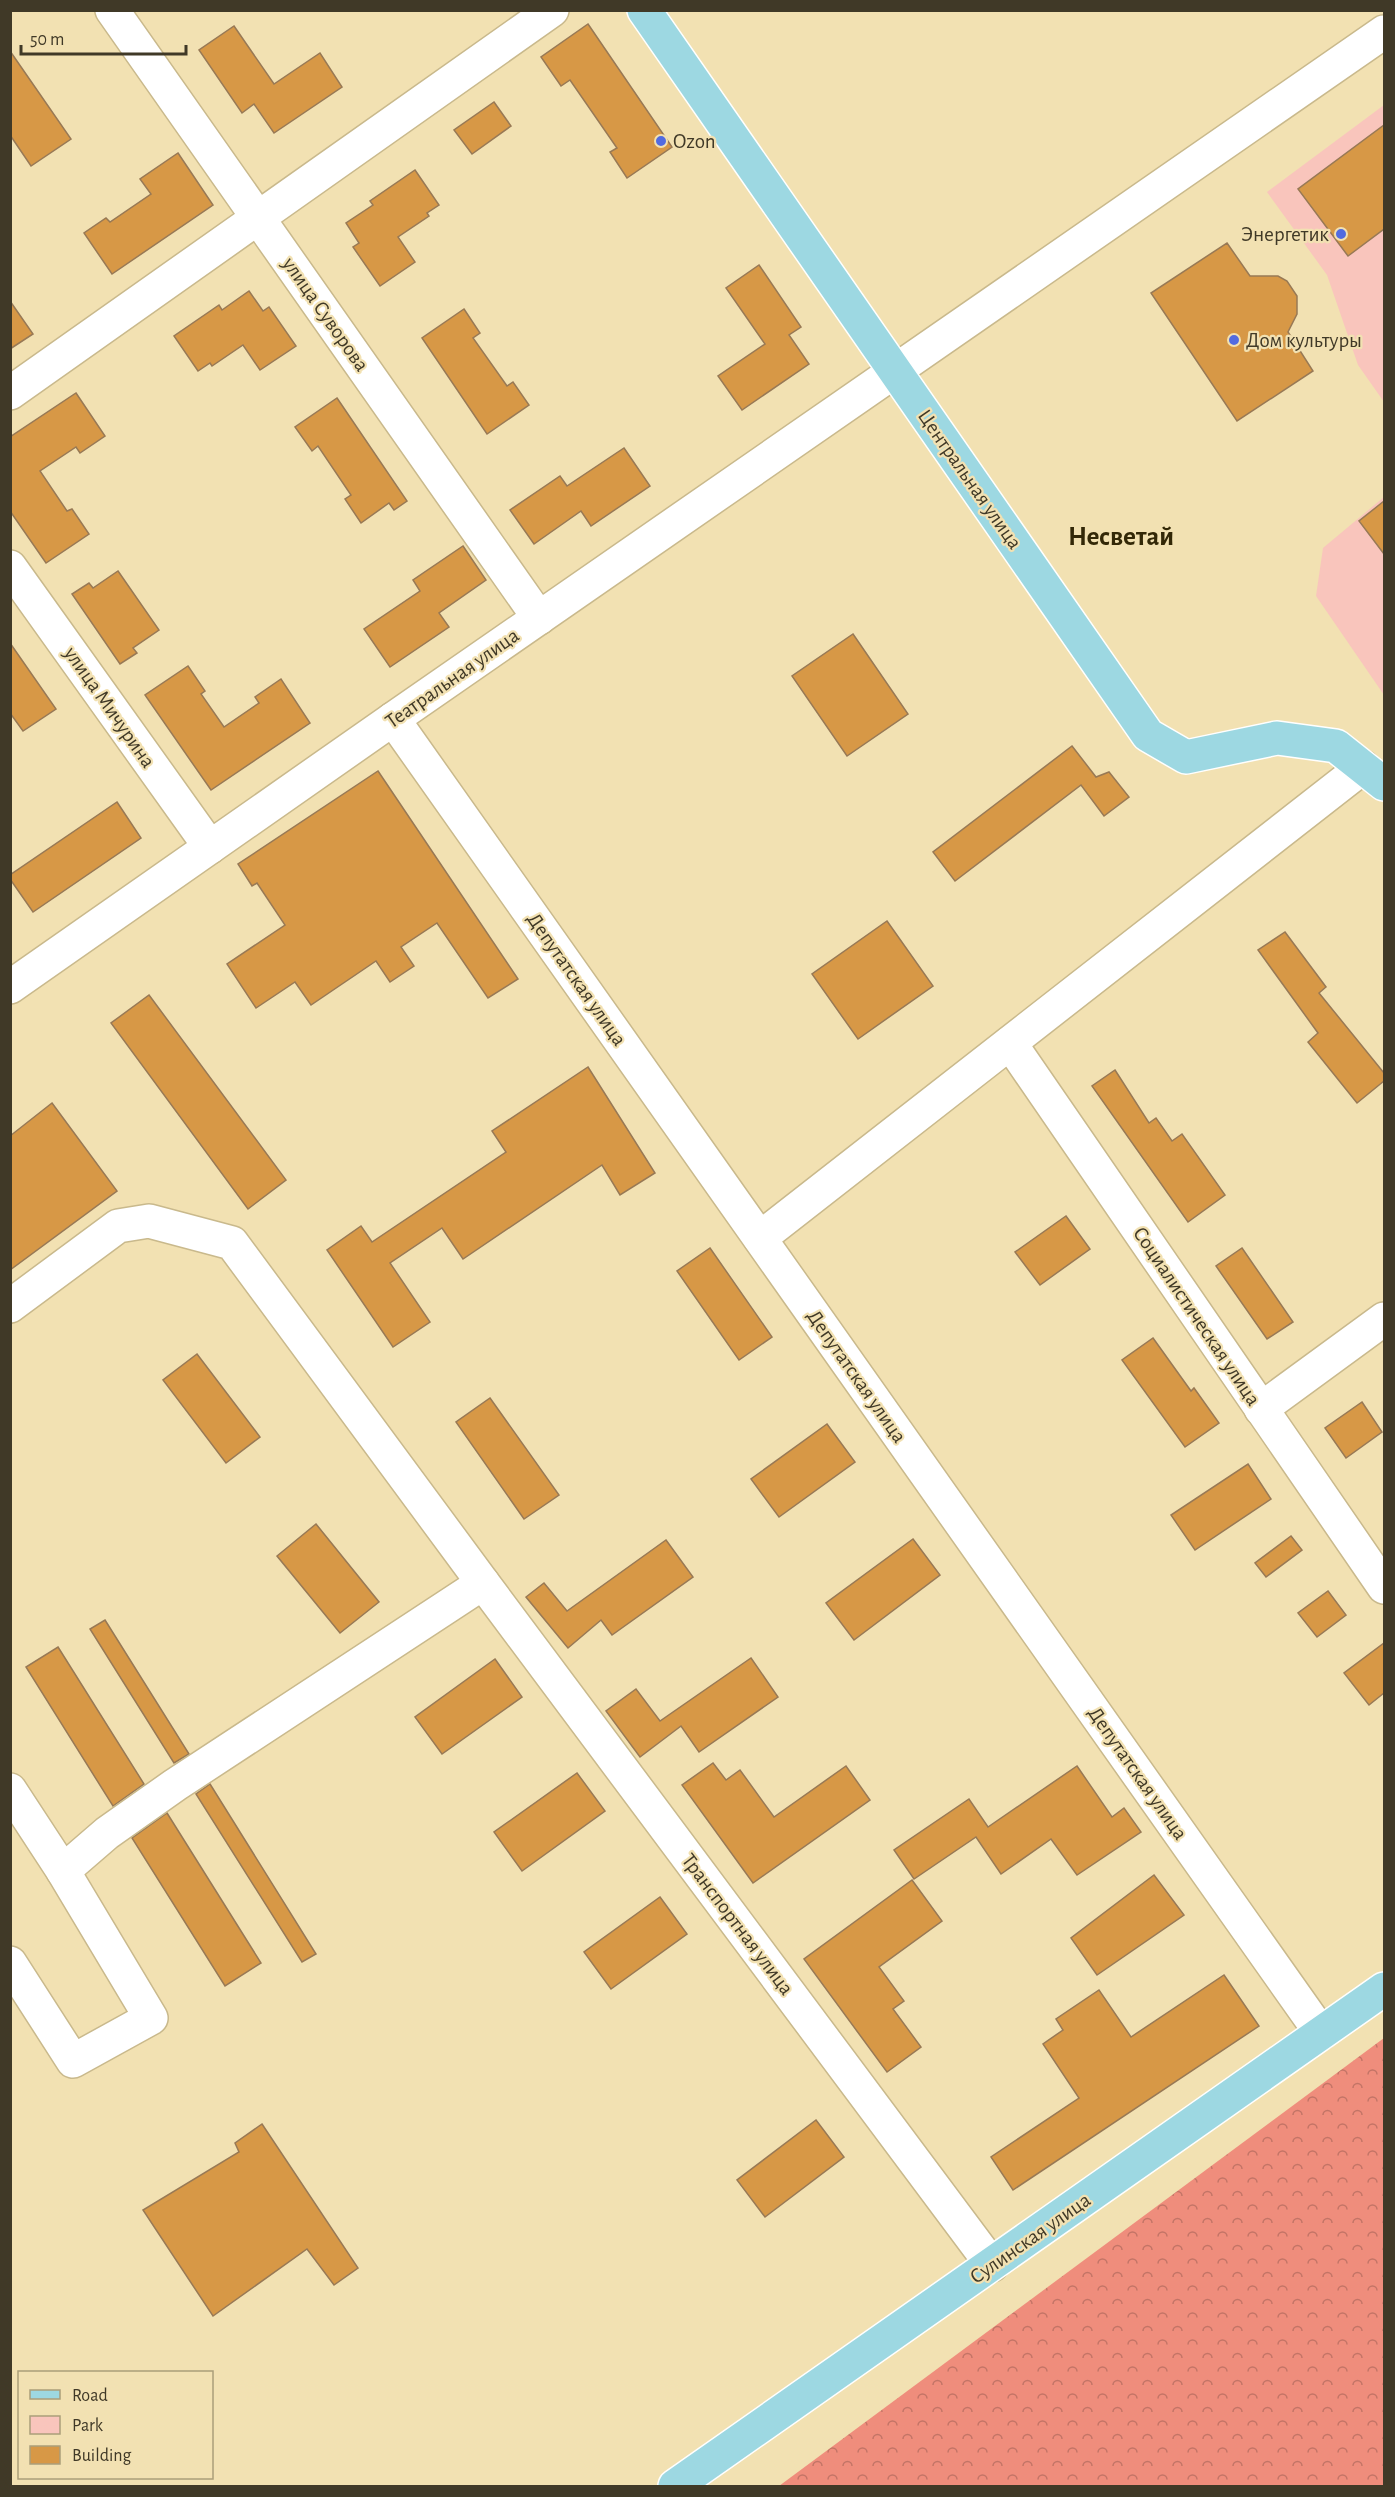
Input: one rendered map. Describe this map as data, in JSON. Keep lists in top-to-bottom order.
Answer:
{
  "streets": {
    "main road": ["Центральная улица", "Сулинская улица"],
    "street": [
      "улица Суворова",
      "Театральная улица",
      "улица Мичурина",
      "Депутатская улица",
      "Социалистическая улица",
      "Транспортная улица"
    ]
  },
  "crossings": [
    ["улица Суворова", "Театральная улица"],
    ["Центральная улица", "Театральная улица"],
    ["Театральная улица", "улица Мичурина"],
    ["Театральная улица", "Депутатская улица"],
    ["Депутатская улица", "Сулинская улица"],
    ["Транспортная улица", "Сулинская улица"]
  ],
  "districts": ["Несветай"],
  "places": ["Ozon", "Энергетик", "Дом культуры"],
  "legend": ["Road", "Park", "Building"],
  "scale_bar": "50 m"
}
